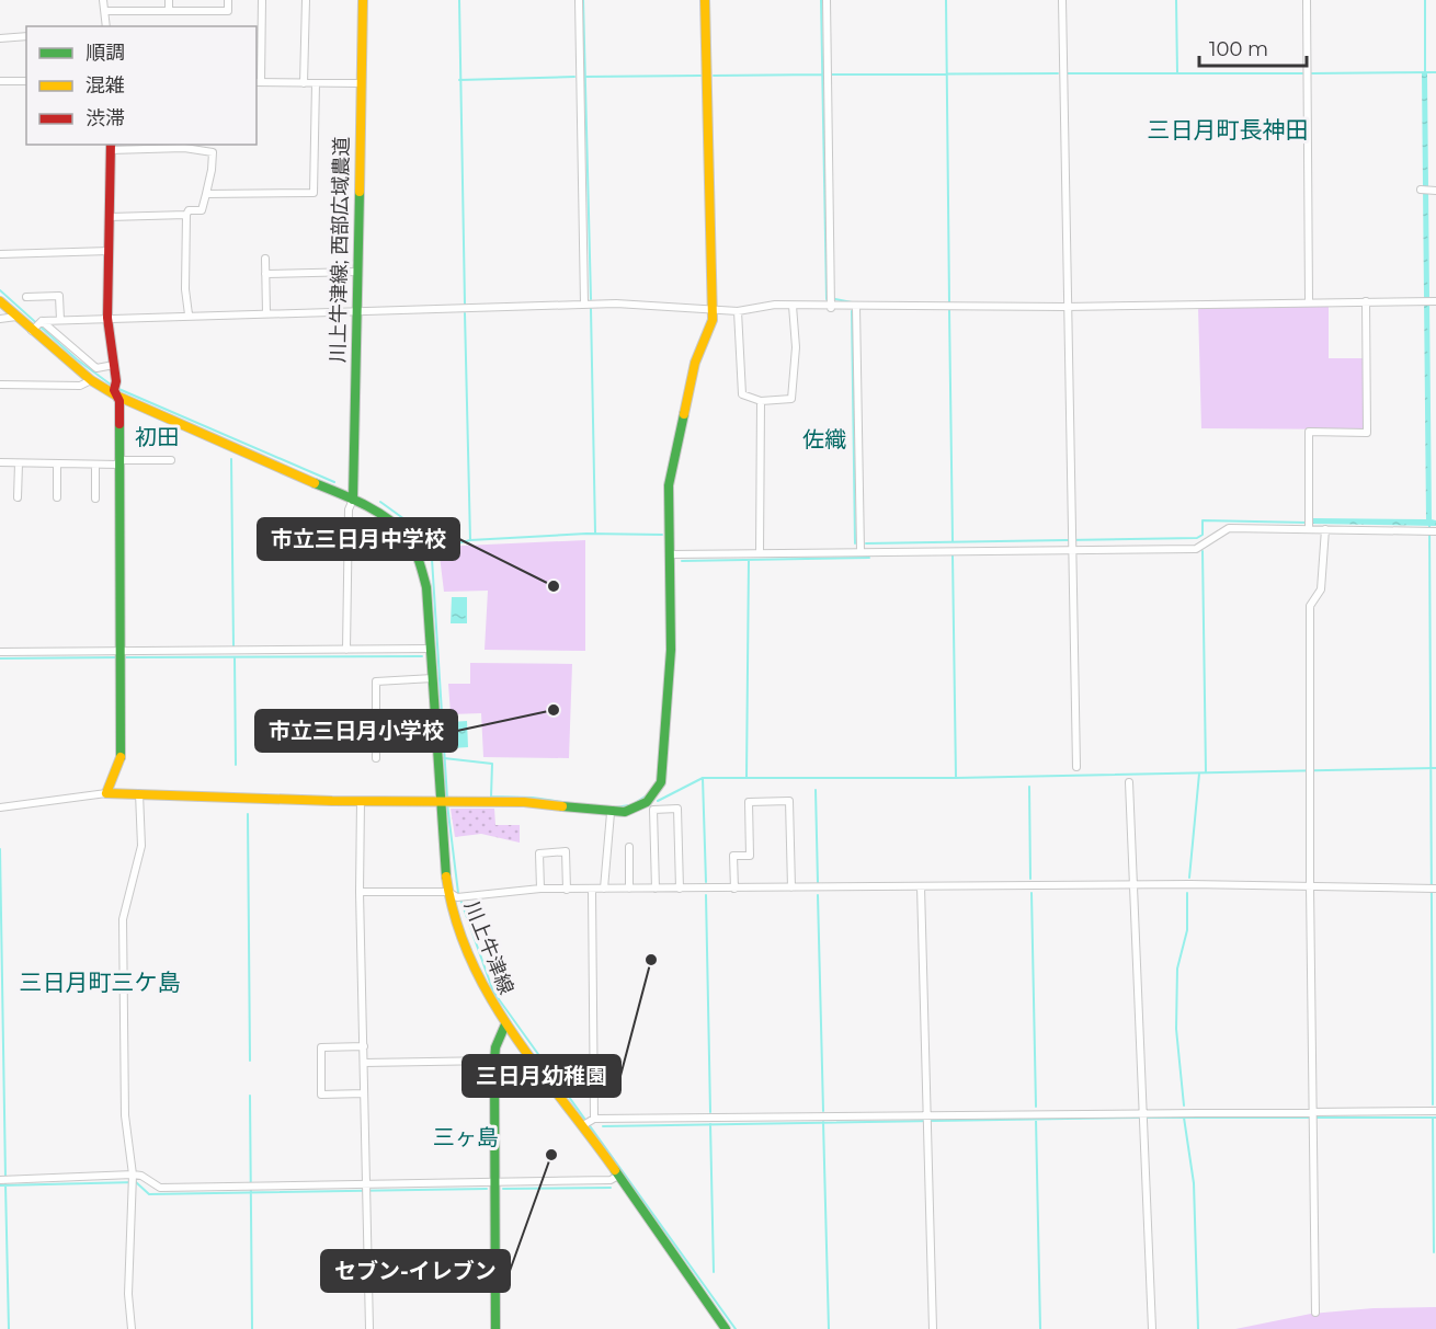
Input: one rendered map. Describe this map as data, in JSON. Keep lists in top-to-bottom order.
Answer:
{
  "streets": {
    "street": ["川上牛津線; 西部広域農道", "川上牛津線"]
  },
  "crossings": [
    ["川上牛津線; 西部広域農道", "川上牛津線"]
  ],
  "districts": [
    "三日月町長神田",
    "初田",
    "佐織",
    "三日月町三ケ島",
    "三ヶ島"
  ],
  "places": [
    "市立三日月中学校",
    "市立三日月小学校",
    "三日月幼稚園",
    "セブン-イレブン"
  ],
  "legend": ["順調", "混雑", "渋滞"],
  "scale_bar": "100 m"
}
